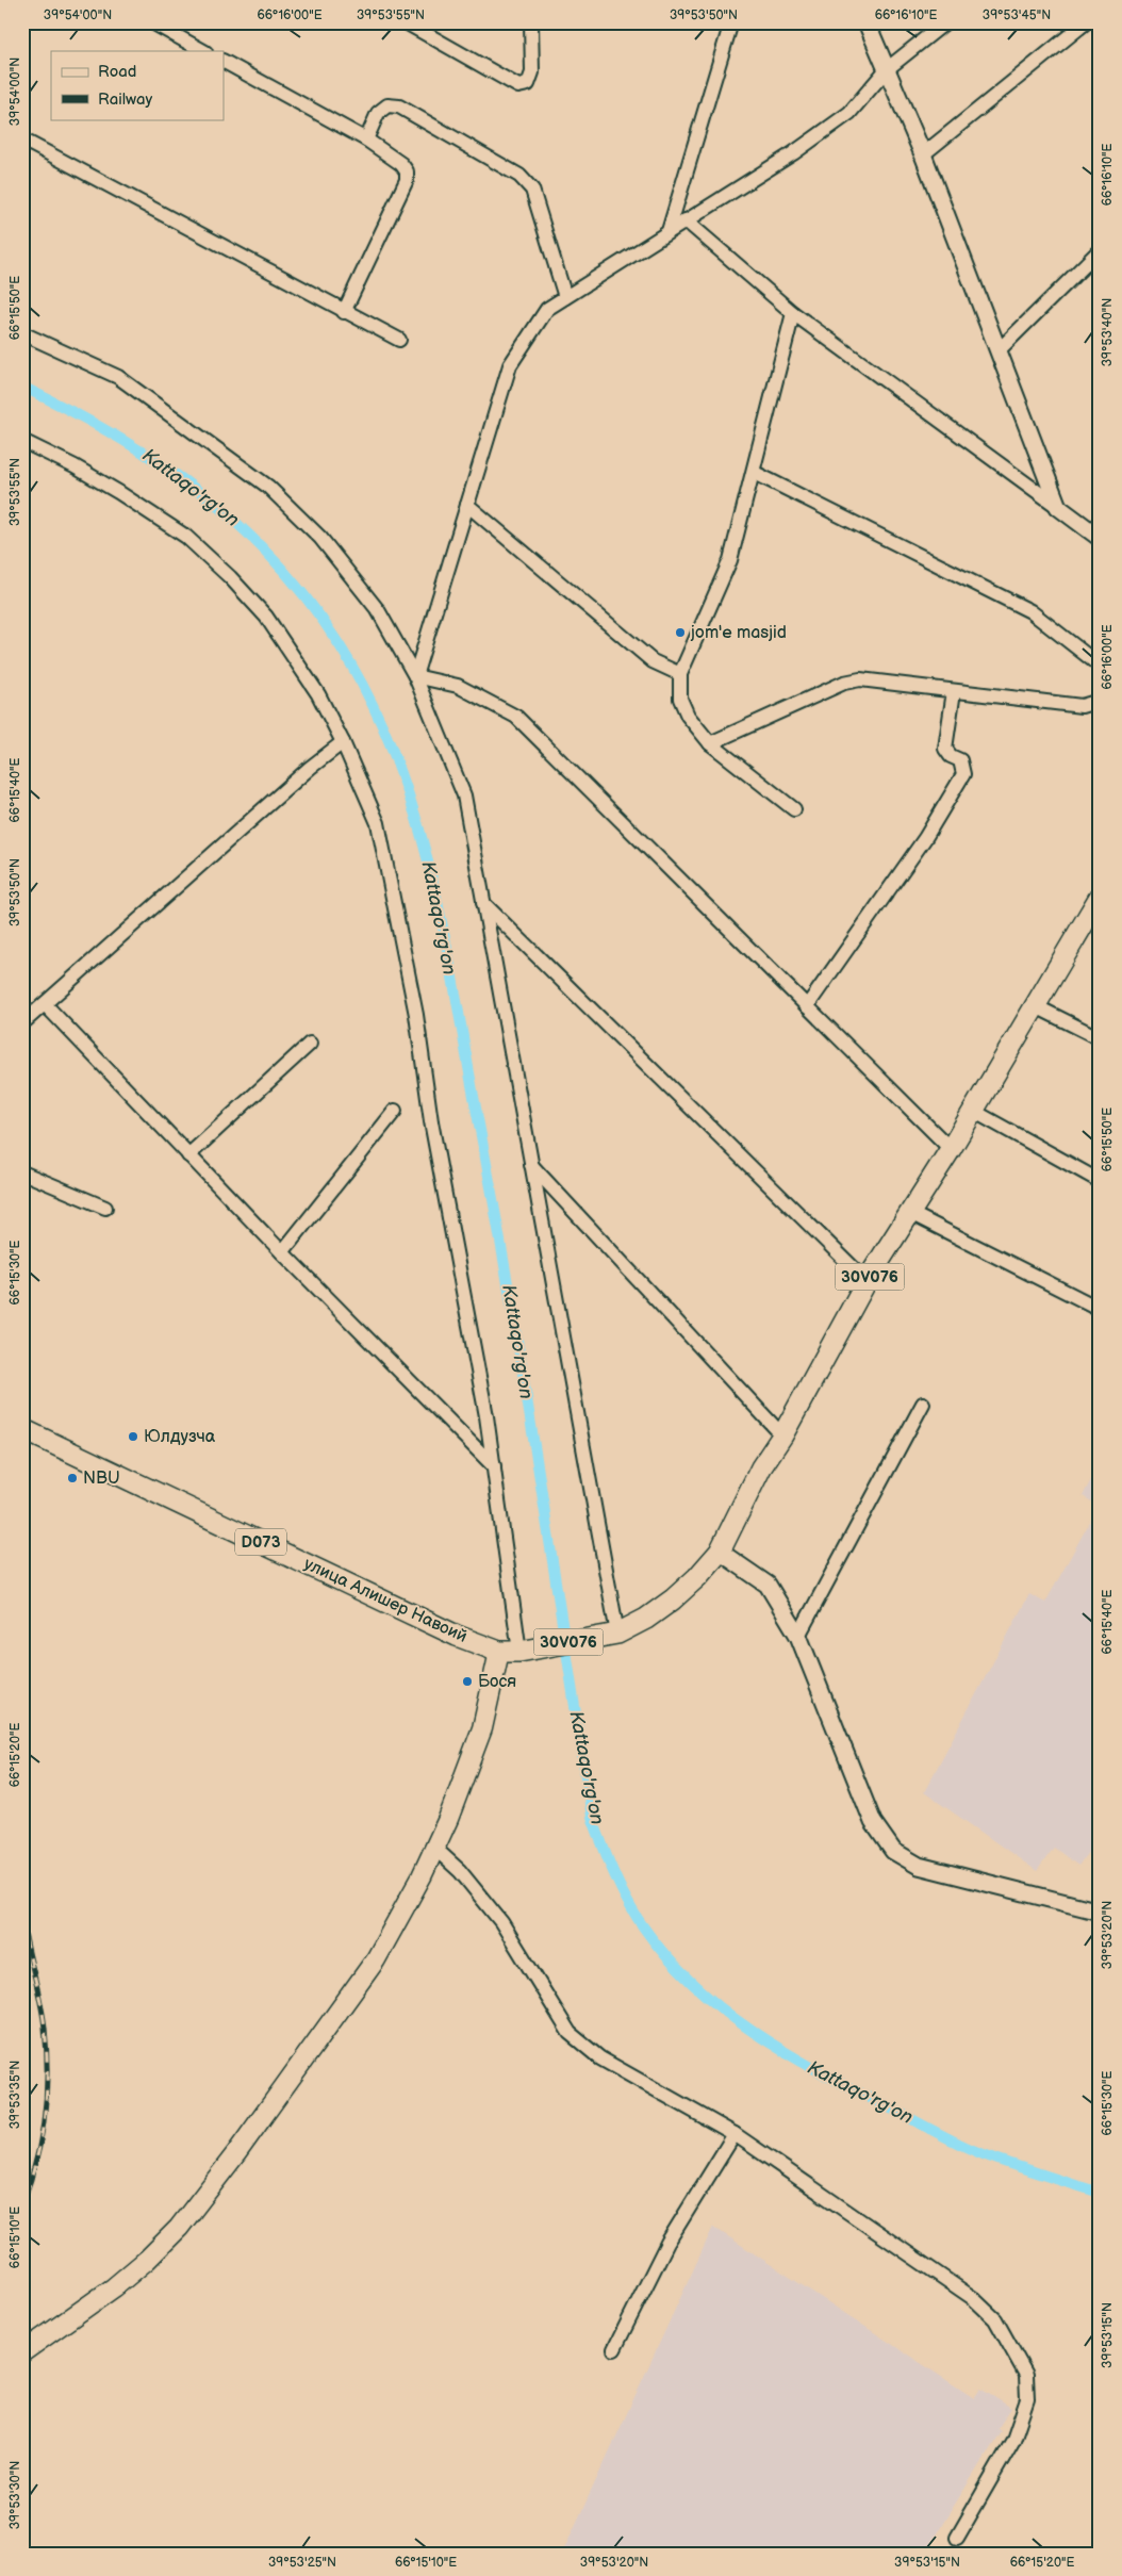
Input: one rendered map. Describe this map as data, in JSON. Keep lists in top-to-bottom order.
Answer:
{
  "streets": {
    "main road": ["30V076", "D073", "улица Алишер Навоий"]
  },
  "crossings": [
    ["30V076", "улица Алишер Навоий"]
  ],
  "water": ["Kattaqo'rg'on"],
  "places": [
    "jom'e masjid",
    "Юлдузча",
    "NBU",
    "Бося"
  ],
  "legend": ["Road", "Railway"],
  "coordinates": [
    "39°54'00\"N",
    "66°16'00\"E",
    "39°53'55\"N",
    "39°53'50\"N",
    "66°16'10\"E",
    "39°53'45\"N",
    "66°15'50\"E",
    "39°53'40\"N",
    "66°15'40\"E",
    "66°15'30\"E",
    "66°15'20\"E",
    "39°53'20\"N",
    "39°53'35\"N",
    "66°15'10\"E",
    "39°53'15\"N",
    "39°53'30\"N",
    "39°53'25\"N"
  ]
}
